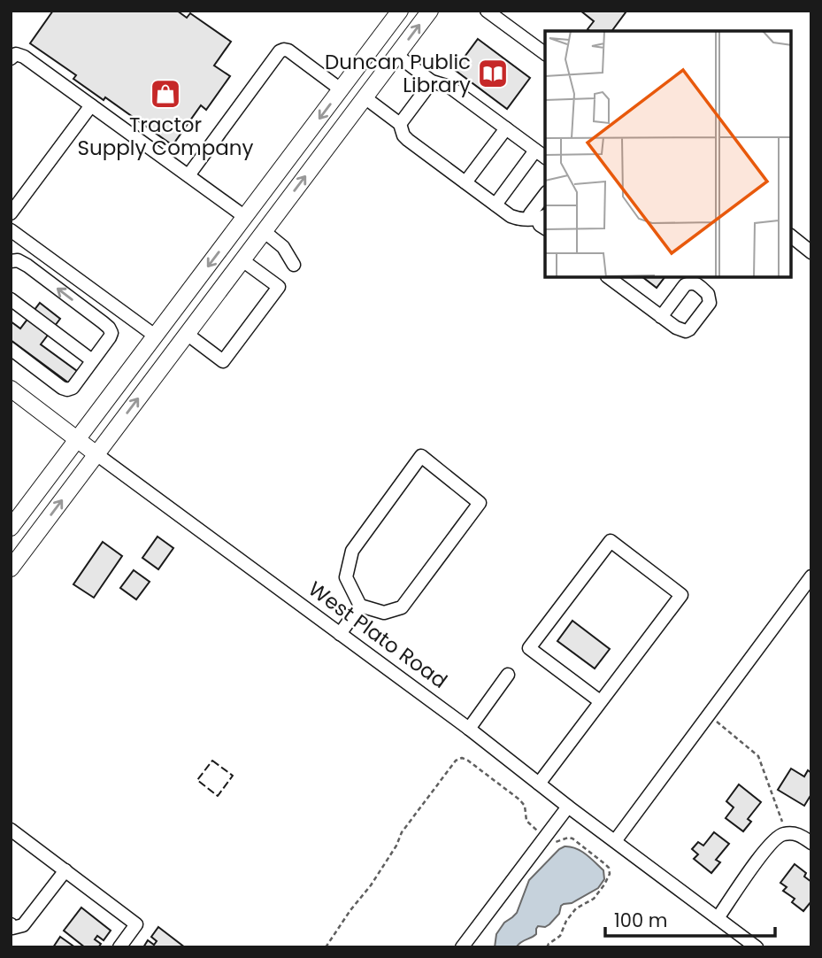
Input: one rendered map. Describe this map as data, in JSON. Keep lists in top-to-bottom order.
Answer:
{
  "streets": {
    "main road": ["West Plato Road"]
  },
  "places": {
    "library": ["Duncan Public Library"],
    "shop": ["Tractor Supply Company"]
  },
  "scale_bar": "100 m"
}
